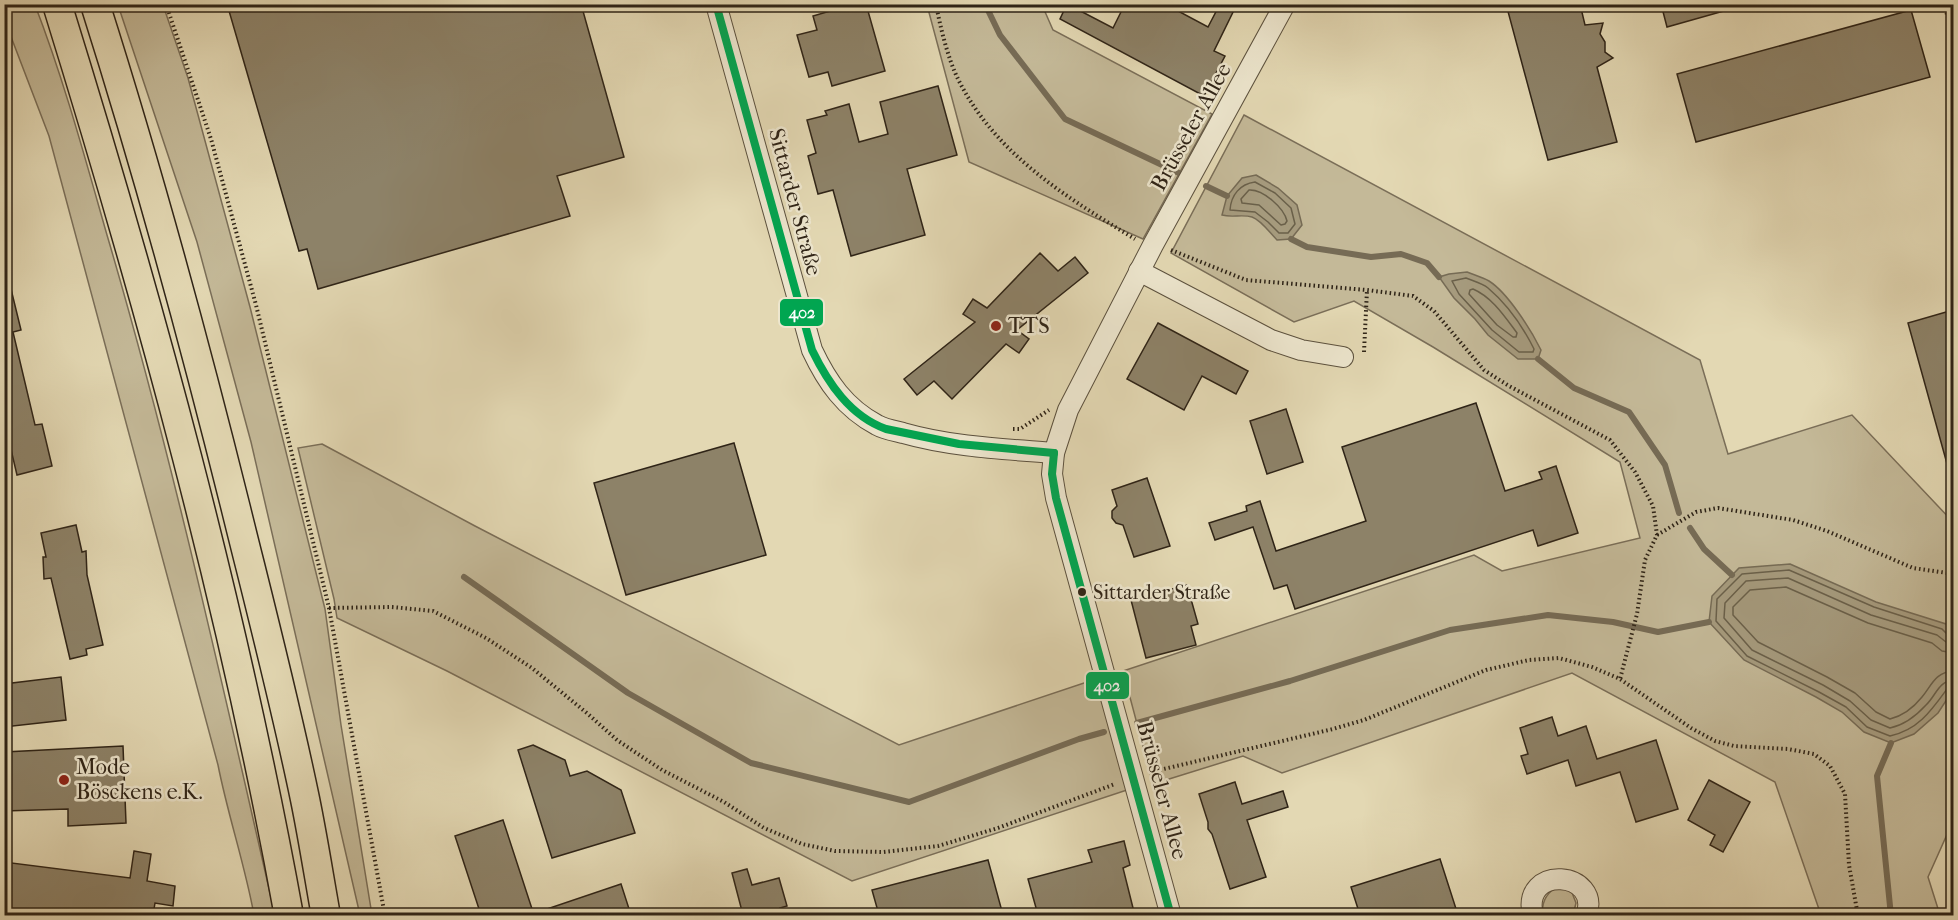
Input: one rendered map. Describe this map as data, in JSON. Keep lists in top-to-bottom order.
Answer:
{
  "streets": {
    "street": ["Brüsseler Allee", "Sittarder Straße"]
  },
  "crossings": [
    ["Brüsseler Allee", "Sittarder Straße"]
  ],
  "places": ["TTS", "Sittarder Straße", "Mode Bösckens e.K."],
  "lines": ["transit line 402"]
}
